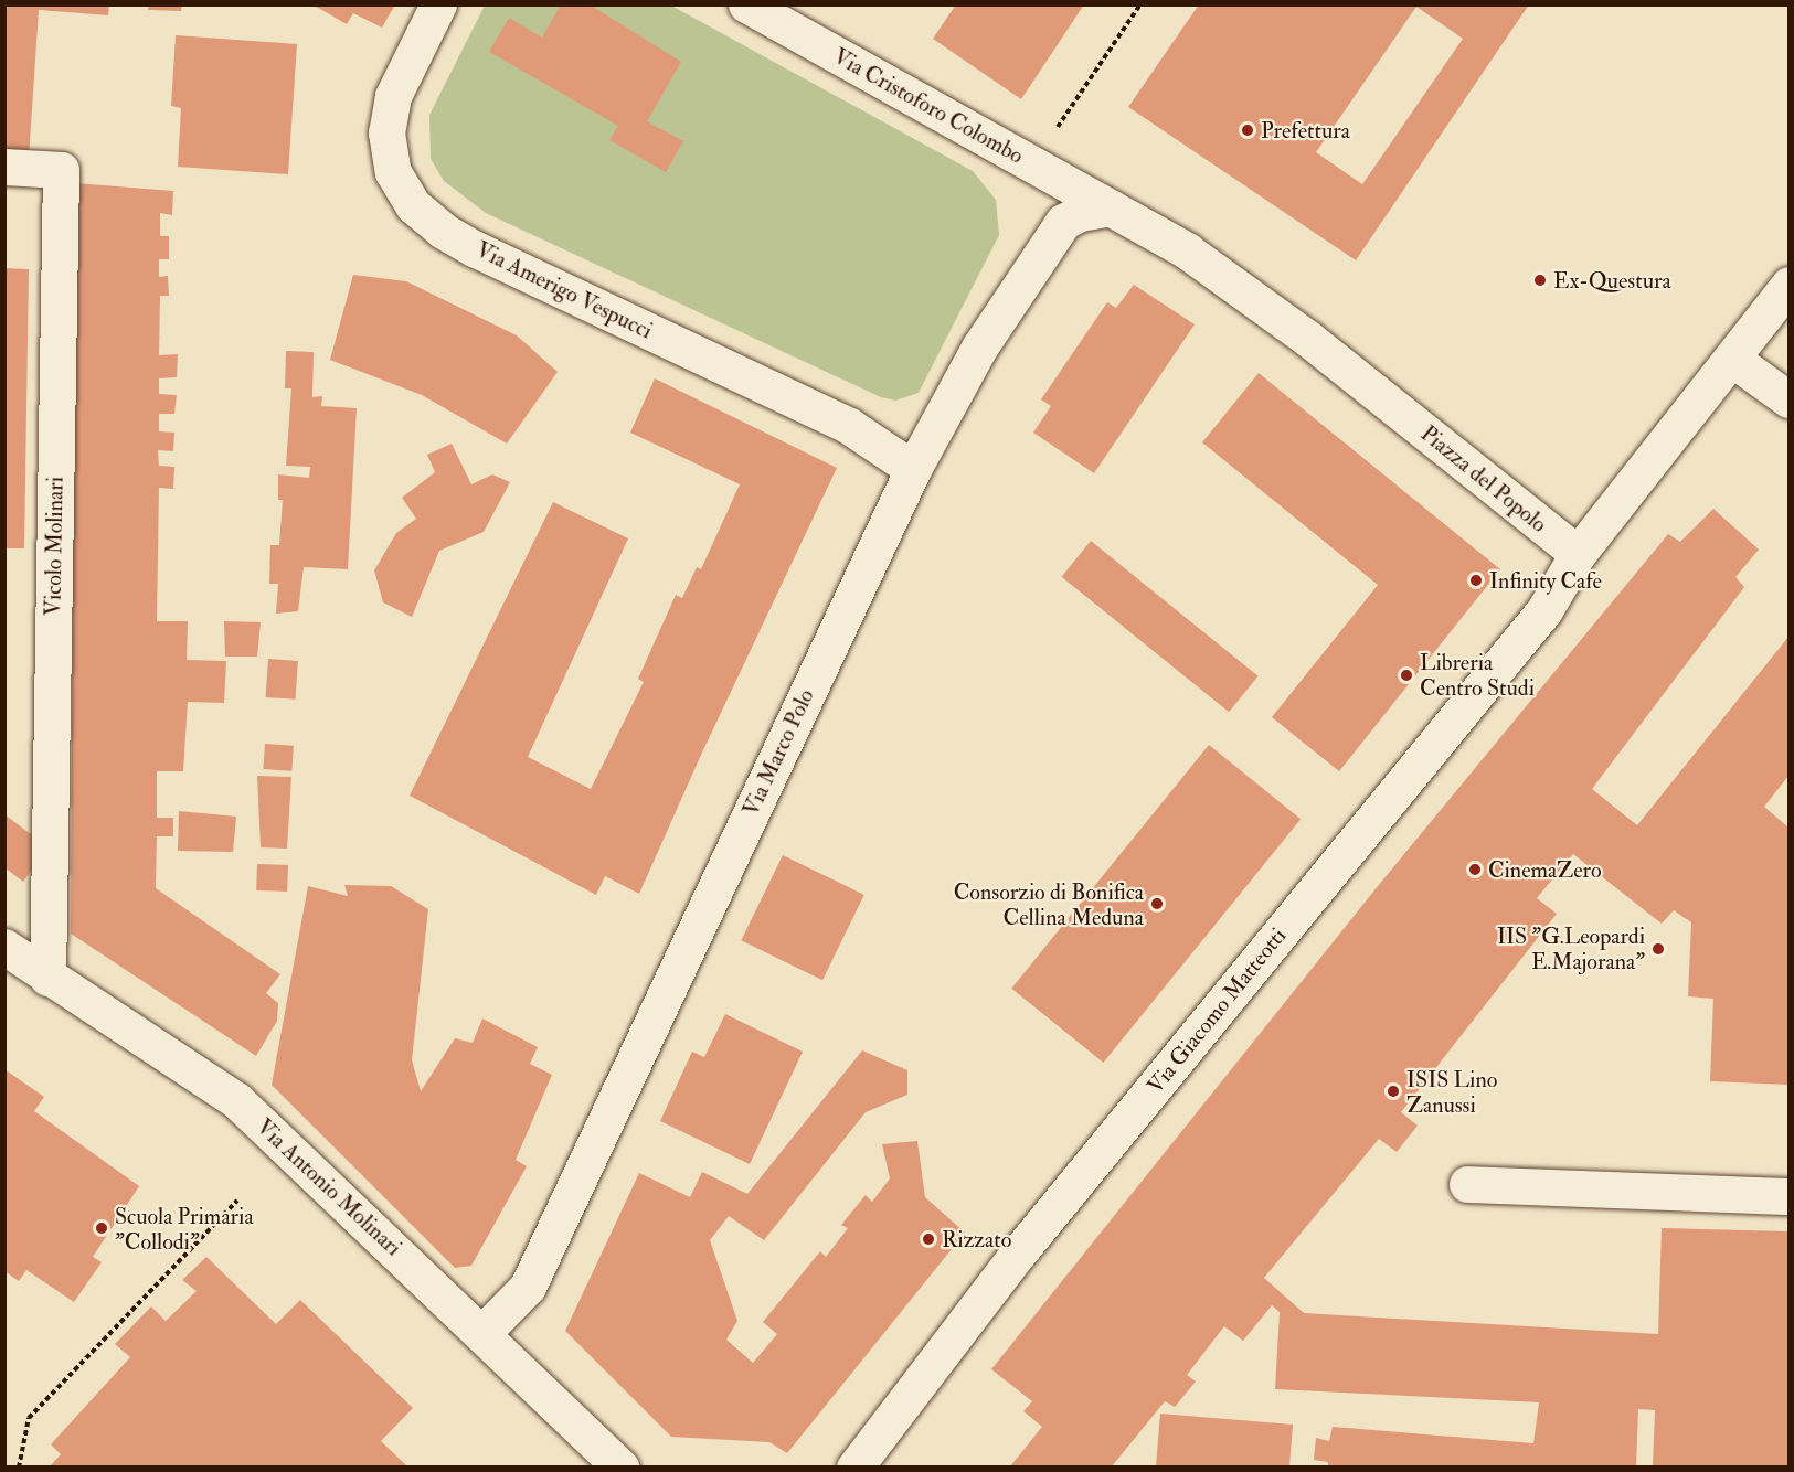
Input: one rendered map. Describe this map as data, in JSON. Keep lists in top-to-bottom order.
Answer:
{
  "streets": {
    "street": [
      "Via Cristoforo Colombo",
      "Via Amerigo Vespucci",
      "Piazza del Popolo",
      "Vicolo Molinari",
      "Via Marco Polo",
      "Via Giacomo Matteotti",
      "Via Antonio Molinari"
    ]
  },
  "crossings": [
    ["Via Cristoforo Colombo", "Piazza del Popolo"],
    ["Via Cristoforo Colombo", "Via Marco Polo"],
    ["Via Amerigo Vespucci", "Via Marco Polo"],
    ["Piazza del Popolo", "Via Marco Polo"],
    ["Piazza del Popolo", "Via Giacomo Matteotti"],
    ["Vicolo Molinari", "Via Antonio Molinari"],
    ["Via Marco Polo", "Via Antonio Molinari"]
  ],
  "places": [
    "Prefettura",
    "Ex-Questura",
    "Infinity Cafe",
    "Libreria Centro Studi",
    "CinemaZero",
    "Consorzio di Bonifica Cellina Meduna",
    "IIS \"G.Leopardi E.Majorana\"",
    "ISIS Lino Zanussi",
    "Scuola Primaria \"Collodi\"",
    "Rizzato"
  ]
}
